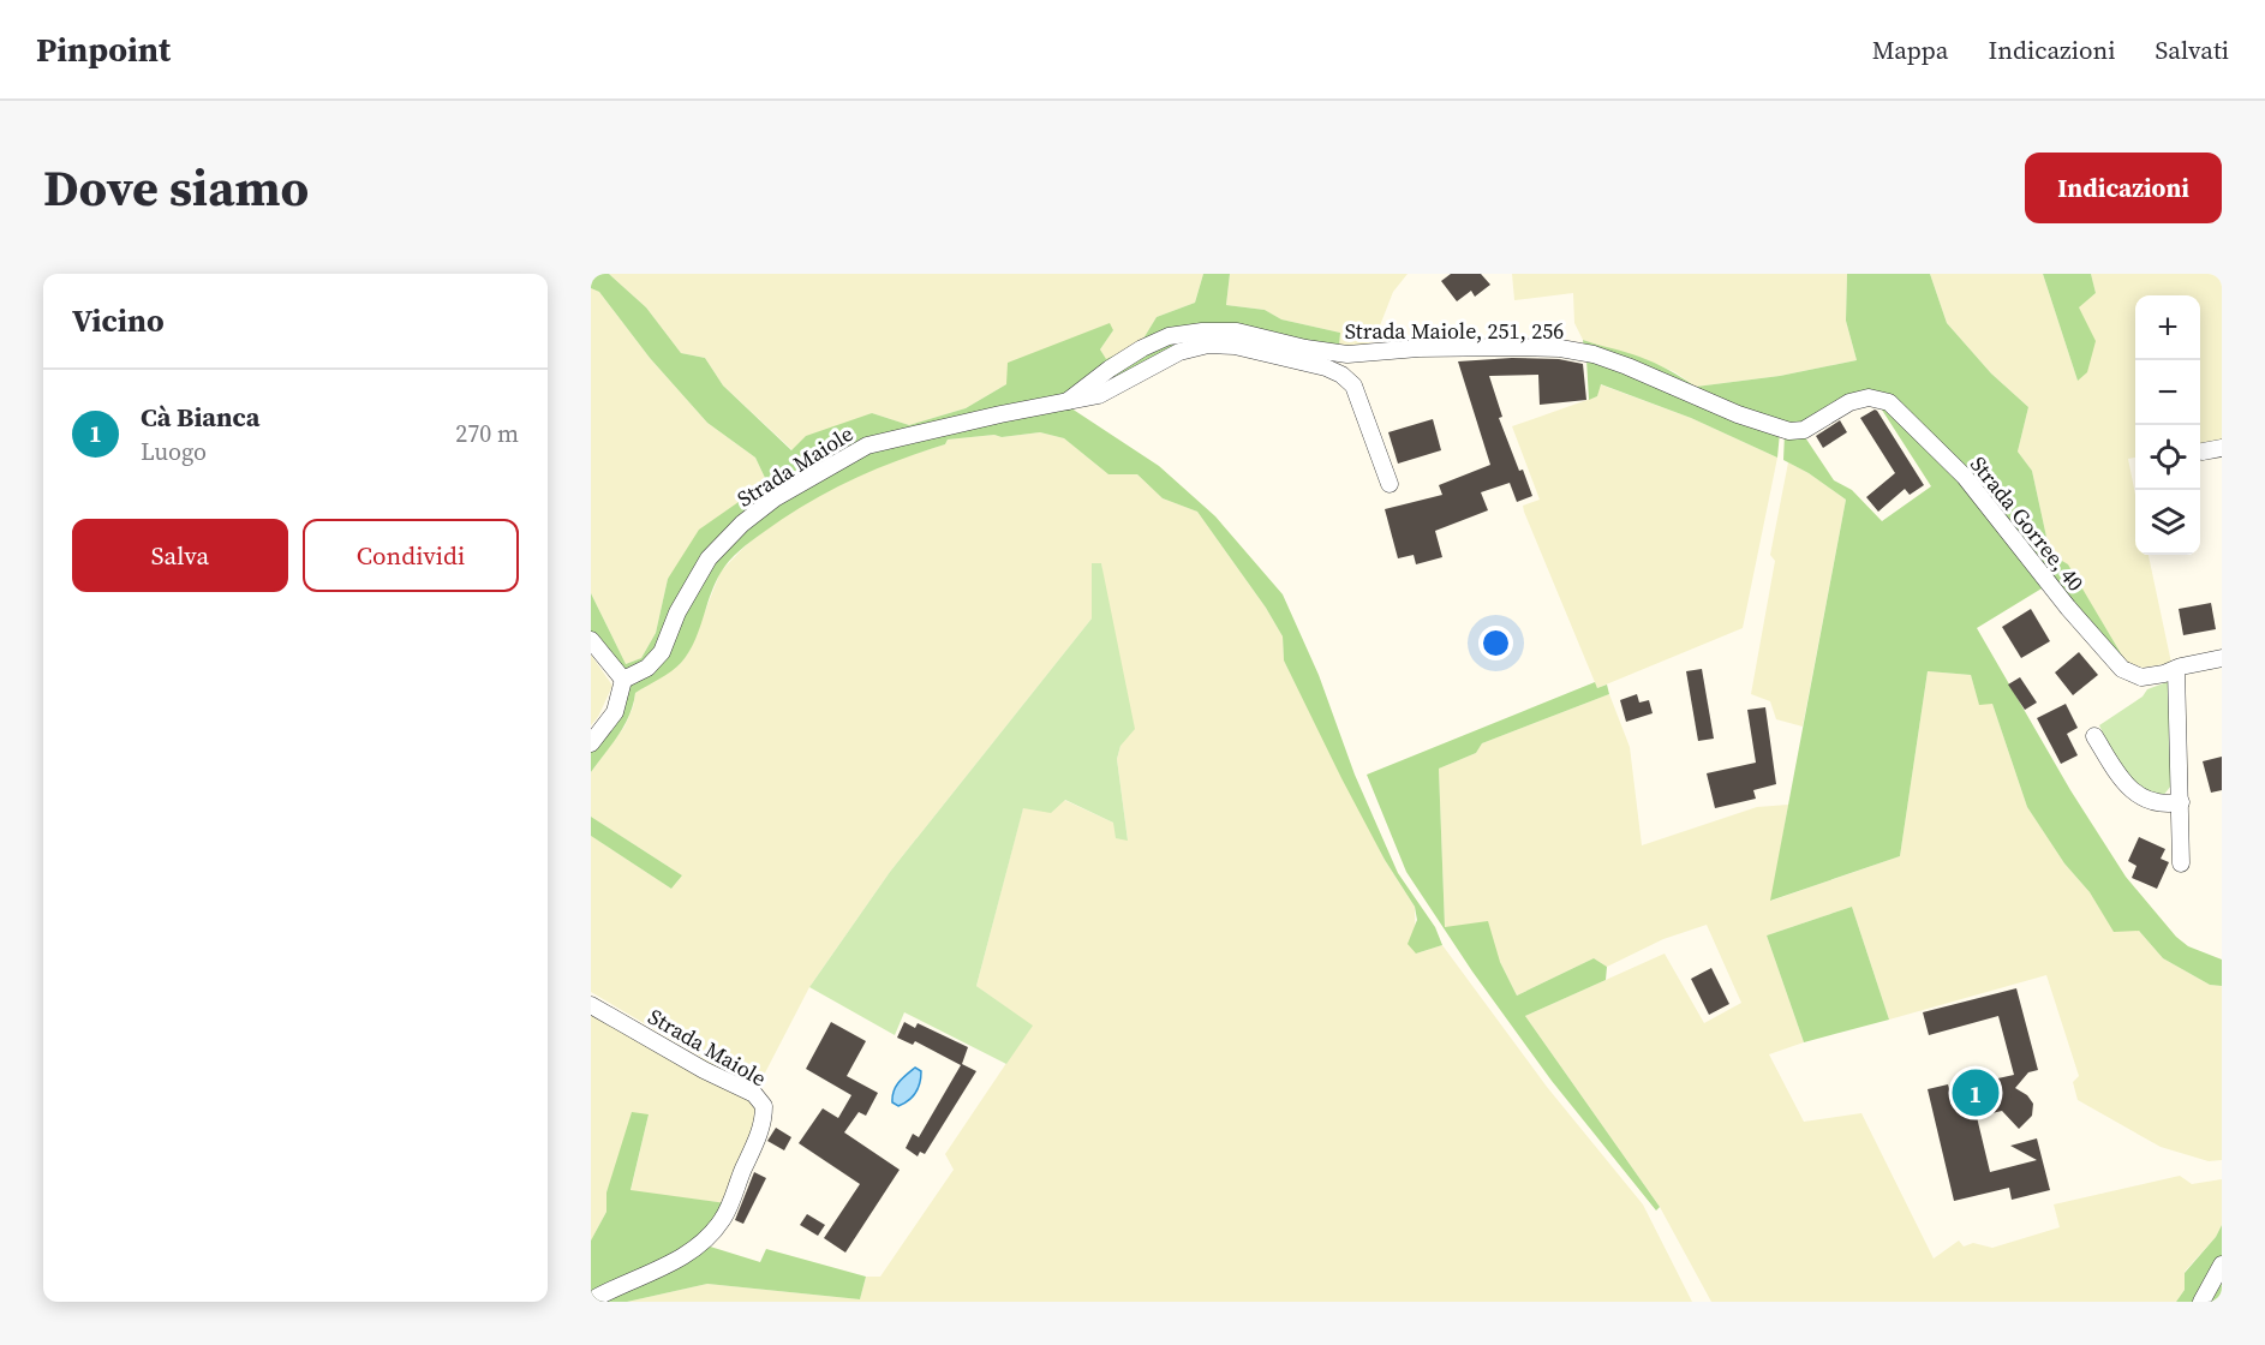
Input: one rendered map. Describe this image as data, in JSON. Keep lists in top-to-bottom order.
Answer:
{
  "streets": {
    "street": ["Strada Maiole, 251, 256", "Strada Maiole", "Strada Gorree, 40"]
  },
  "crossings": [
    ["Strada Maiole, 251, 256", "Strada Maiole"],
    ["Strada Maiole, 251, 256", "Strada Gorree, 40"]
  ],
  "page": {
    "header": "Pinpoint",
    "nav": ["Mappa", "Indicazioni", "Salvati"],
    "title": "Dove siamo",
    "buttons": [
      "Indicazioni",
      ["Salva", "Condividi"]
    ],
    "heading": "Vicino",
    "map_buttons": ["+", "−"],
    "list": [
      {
        "mark": "1",
        "name": "Cà Bianca",
        "note": "Luogo",
        "value": "270 m"
      }
    ],
    "pins": "1"
  }
}
